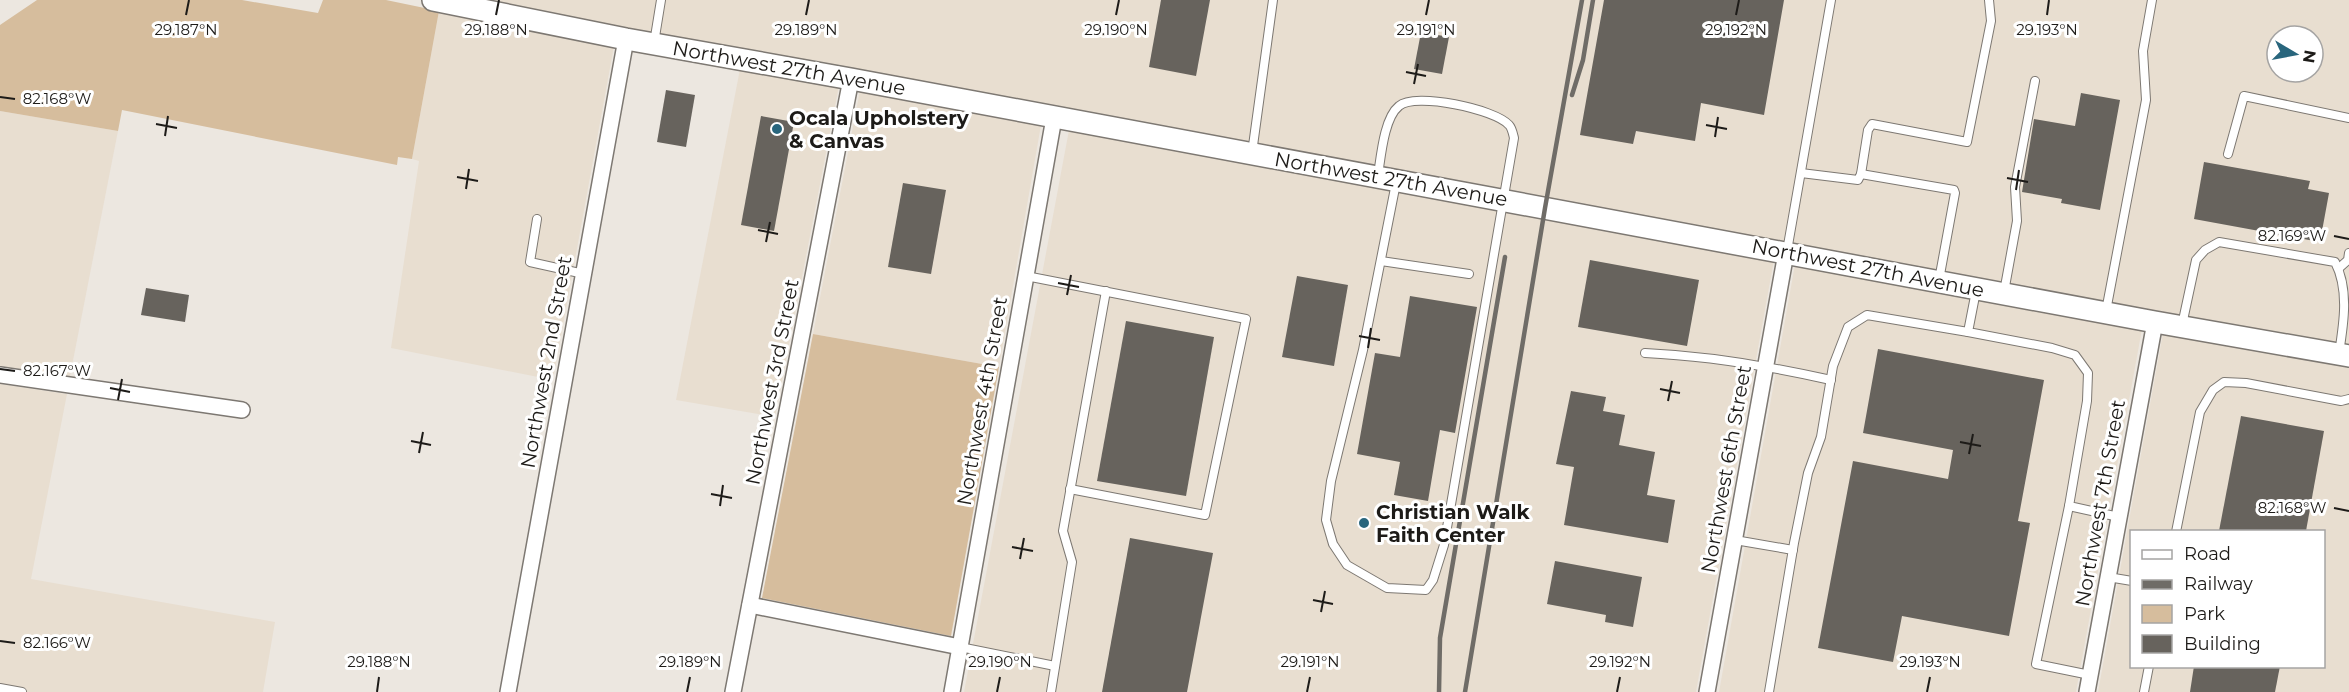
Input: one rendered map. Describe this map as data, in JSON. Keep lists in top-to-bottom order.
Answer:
{
  "streets": {
    "main road": ["Northwest 27th Avenue"],
    "street": [
      "Northwest 2nd Street",
      "Northwest 3rd Street",
      "Northwest 4th Street",
      "Northwest 6th Street",
      "Northwest 7th Street"
    ]
  },
  "crossings": [
    ["Northwest 27th Avenue", "Northwest 2nd Street"],
    ["Northwest 27th Avenue", "Northwest 3rd Street"],
    ["Northwest 27th Avenue", "Northwest 4th Street"],
    ["Northwest 27th Avenue", "Northwest 6th Street"],
    ["Northwest 27th Avenue", "Northwest 7th Street"]
  ],
  "places": ["Ocala Upholstery & Canvas", "Christian Walk Faith Center"],
  "legend": [
    "Road",
    "Railway",
    "Park",
    "Building"
  ],
  "north": "right",
  "coordinates": [
    "29.187°N",
    "29.188°N",
    "29.189°N",
    "29.190°N",
    "29.191°N",
    "29.193°N",
    "29.192°N",
    "82.168°W",
    "82.169°W",
    "82.167°W",
    "82.166°W"
  ]
}
